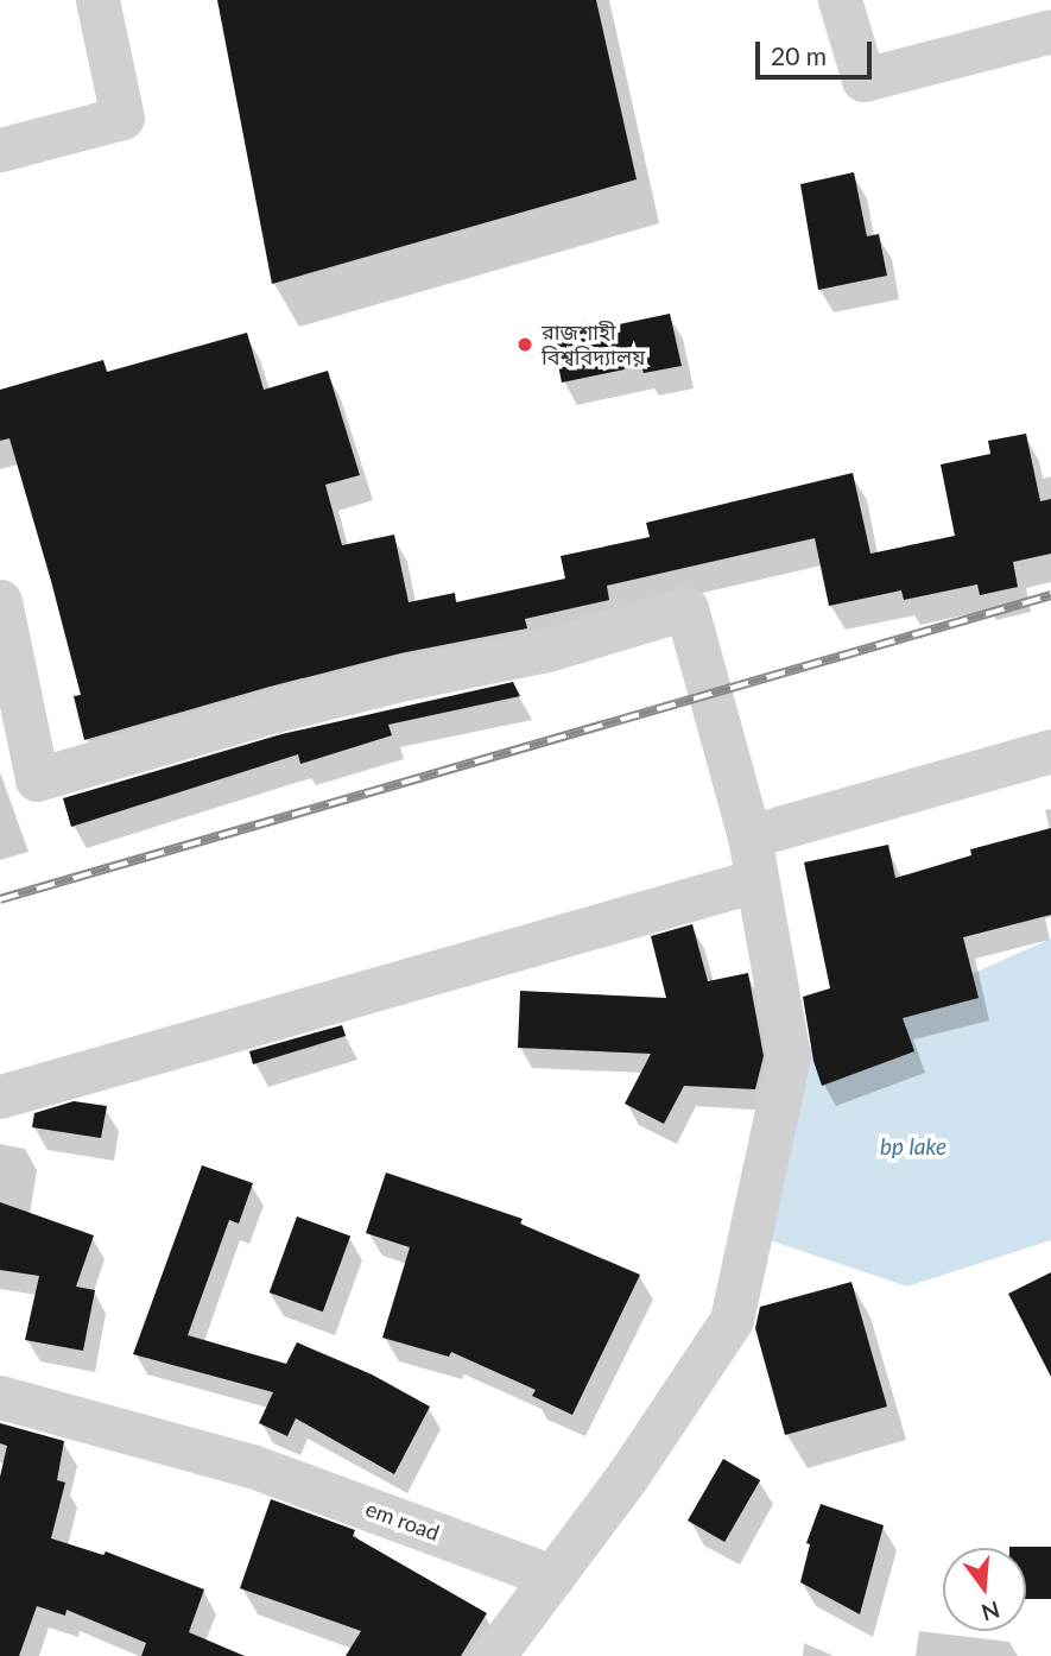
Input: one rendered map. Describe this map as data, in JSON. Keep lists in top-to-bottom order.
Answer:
{
  "streets": {
    "street": ["em road"]
  },
  "water": ["bp lake"],
  "places": ["রাজশাহী বিশ্ববিদ্যালয়"],
  "scale_bar": "20 m",
  "north": "bottom"
}
